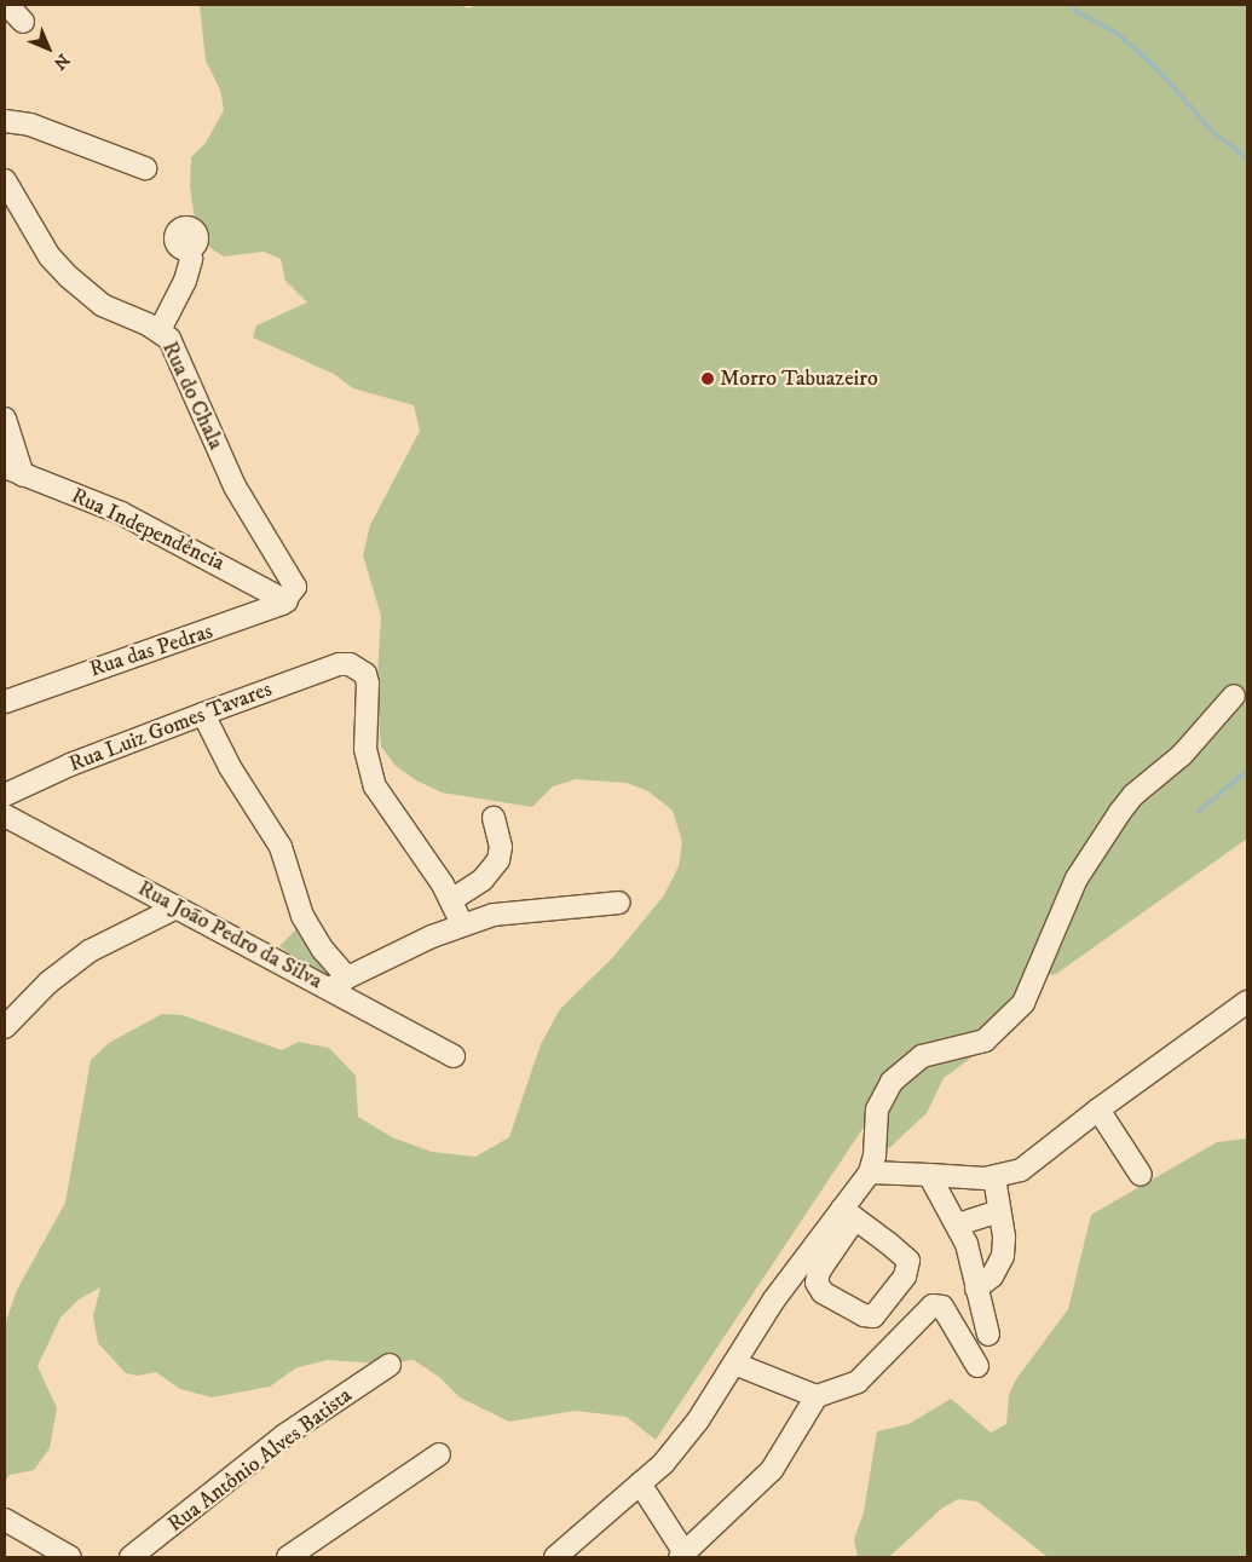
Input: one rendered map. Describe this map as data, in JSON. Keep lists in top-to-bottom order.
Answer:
{
  "streets": {
    "street": [
      "Rua do Chala",
      "Rua Independência",
      "Rua das Pedras",
      "Rua Luiz Gomes Tavares",
      "Rua João Pedro da Silva",
      "Rua Antônio Alves Batista"
    ]
  },
  "crossings": [
    ["Rua do Chala", "Rua Independência"],
    ["Rua do Chala", "Rua das Pedras"],
    ["Rua Independência", "Rua das Pedras"]
  ],
  "places": ["Morro Tabuazeiro"],
  "north": "bottom right"
}
